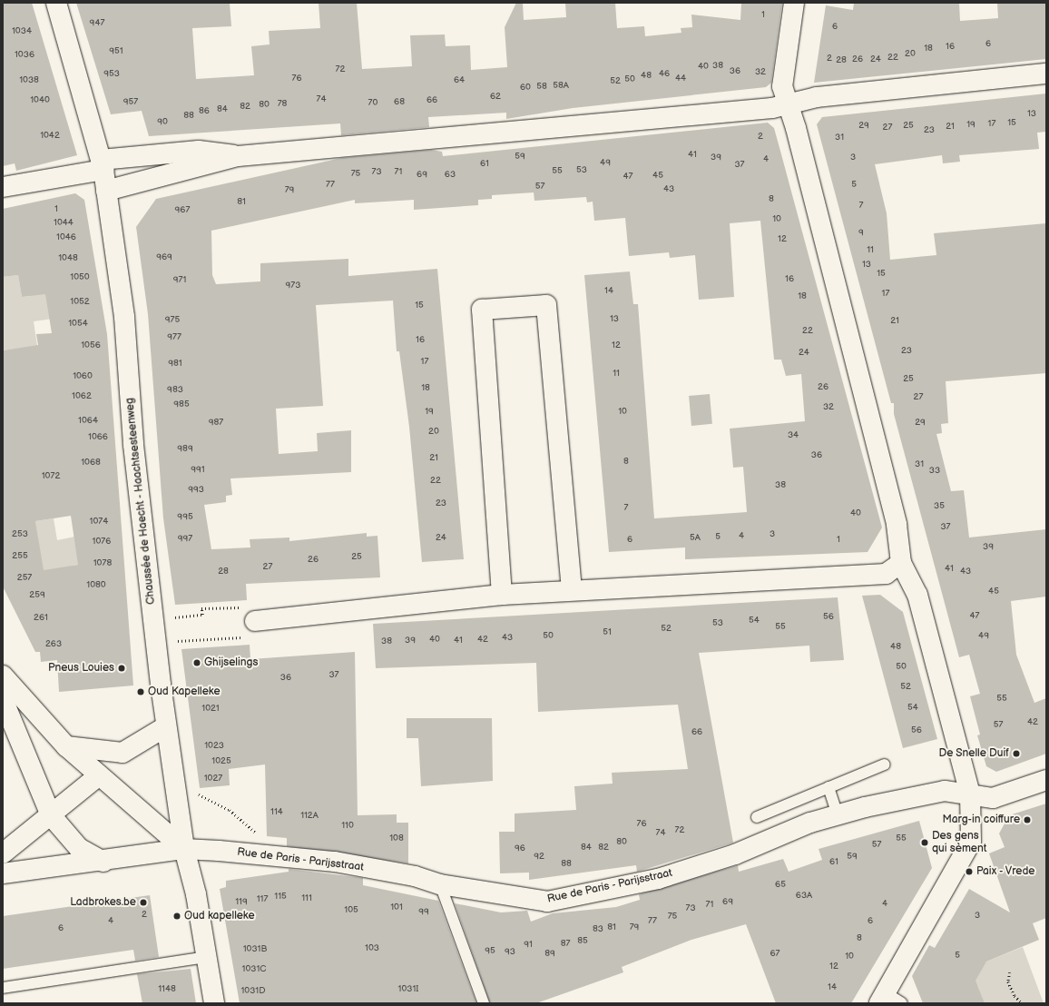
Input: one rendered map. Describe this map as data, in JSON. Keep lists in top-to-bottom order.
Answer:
{
  "streets": {
    "street": ["Chaussée de Haecht - Haachtsesteenweg", "Rue de Paris - Parijsstraat"]
  },
  "crossings": [
    ["Chaussée de Haecht - Haachtsesteenweg", "Rue de Paris - Parijsstraat"]
  ],
  "places": [
    "Ghijselings",
    "Pneus Louies",
    "Oud Kapelleke",
    "De Snelle Duif",
    "Marg-in coiffure",
    "Des gens qui sèment",
    "Paix - Vrede",
    "Ladbrokes.be",
    "Oud kapelleke"
  ],
  "house_numbers": [
    "1",
    "947",
    "6",
    "1034",
    "6",
    "16",
    "18",
    "951",
    "20",
    "1036",
    "22",
    "2",
    "26",
    "24",
    "28",
    "38",
    "40",
    "72",
    "36",
    "32",
    "953",
    "46",
    "48",
    "76",
    "44",
    "50",
    "1038",
    "64",
    "52",
    "58A",
    "58",
    "60",
    "62",
    "74",
    "1040",
    "66",
    "957",
    "68",
    "70",
    "78",
    "80",
    "82",
    "84",
    "86",
    "13",
    "88",
    "90",
    "15",
    "17",
    "19",
    "29",
    "25",
    "21",
    "27",
    "23",
    "1042",
    "2",
    "31",
    "41",
    "59",
    "39",
    "3",
    "4",
    "49",
    "61",
    "37",
    "53",
    "55",
    "73",
    "71",
    "75",
    "69",
    "63",
    "45",
    "47",
    "77",
    "5",
    "57",
    "43",
    "79",
    "8",
    "81",
    "7",
    "1",
    "967",
    "10",
    "1044",
    "9",
    "1046",
    "12",
    "11",
    "969",
    "1048",
    "13",
    "15",
    "1050",
    "16",
    "971",
    "973",
    "14",
    "17",
    "18",
    "1052",
    "15",
    "13",
    "975",
    "21",
    "1054",
    "22",
    "977",
    "16",
    "1056",
    "12",
    "23",
    "24",
    "17",
    "981",
    "11",
    "1060",
    "25",
    "26",
    "18",
    "983",
    "1062",
    "27",
    "985",
    "32",
    "19",
    "10",
    "1064",
    "987",
    "29",
    "20",
    "34",
    "1066",
    "989",
    "36",
    "21",
    "8",
    "1068",
    "31",
    "991",
    "33",
    "1072",
    "22",
    "38",
    "993",
    "23",
    "35",
    "7",
    "40",
    "995",
    "1074",
    "37",
    "253",
    "3",
    "4",
    "5",
    "24",
    "5A",
    "997",
    "6",
    "1",
    "1076",
    "39",
    "255",
    "25",
    "26",
    "1078",
    "27",
    "41",
    "28",
    "43",
    "257",
    "1080",
    "45",
    "259",
    "47",
    "56",
    "261",
    "54",
    "53",
    "55",
    "52",
    "51",
    "50",
    "49",
    "43",
    "40",
    "42",
    "39",
    "41",
    "38",
    "263",
    "48",
    "50",
    "37",
    "36",
    "52",
    "55",
    "54",
    "1021",
    "42",
    "57",
    "56",
    "66",
    "1023",
    "1025",
    "1027",
    "114",
    "112A",
    "76",
    "110",
    "72",
    "74",
    "108",
    "55",
    "80",
    "57",
    "84",
    "82",
    "96",
    "92",
    "59",
    "61",
    "88",
    "65",
    "63A",
    "115",
    "111",
    "117",
    "119",
    "69",
    "4",
    "71",
    "101",
    "73",
    "105",
    "99",
    "2",
    "3",
    "75",
    "4",
    "77",
    "6",
    "81",
    "79",
    "6",
    "83",
    "8",
    "85",
    "87",
    "91",
    "103",
    "1031B",
    "95",
    "93",
    "89",
    "67",
    "5",
    "10",
    "12",
    "1031C",
    "14",
    "1148",
    "1031I",
    "1031D"
  ]
}
